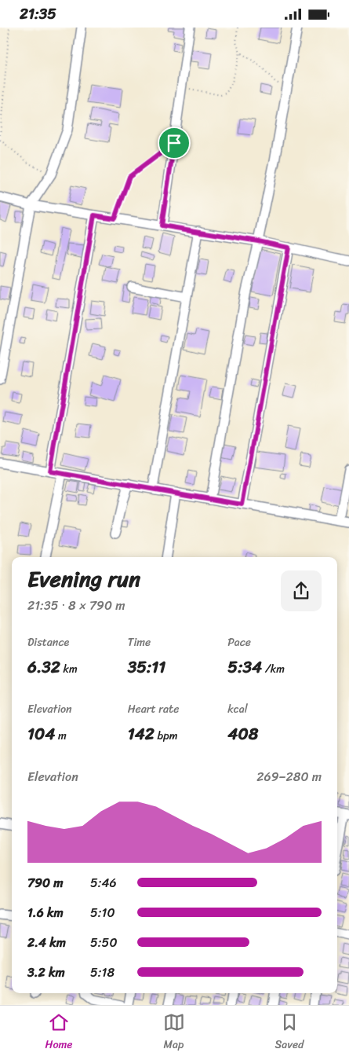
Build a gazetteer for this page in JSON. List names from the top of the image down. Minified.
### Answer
{"page":{"status":"21:35","heading":["Evening run","21:35 · 8 × 790 m"],"stats":[["Distance","6.32 km"],["Time","35:11"],["Pace","5:34 /km"],["Elevation","104 m"],["Heart rate","142 bpm"],["kcal","408"]],"chart":["Elevation","269–280 m"],"list":[{"name":"790 m","note":"5:46"},{"name":"1.6 km","note":"5:10"},{"name":"2.4 km","note":"5:50"},{"name":"3.2 km","note":"5:18"}],"tabs":["Home","Map","Saved"]}}
